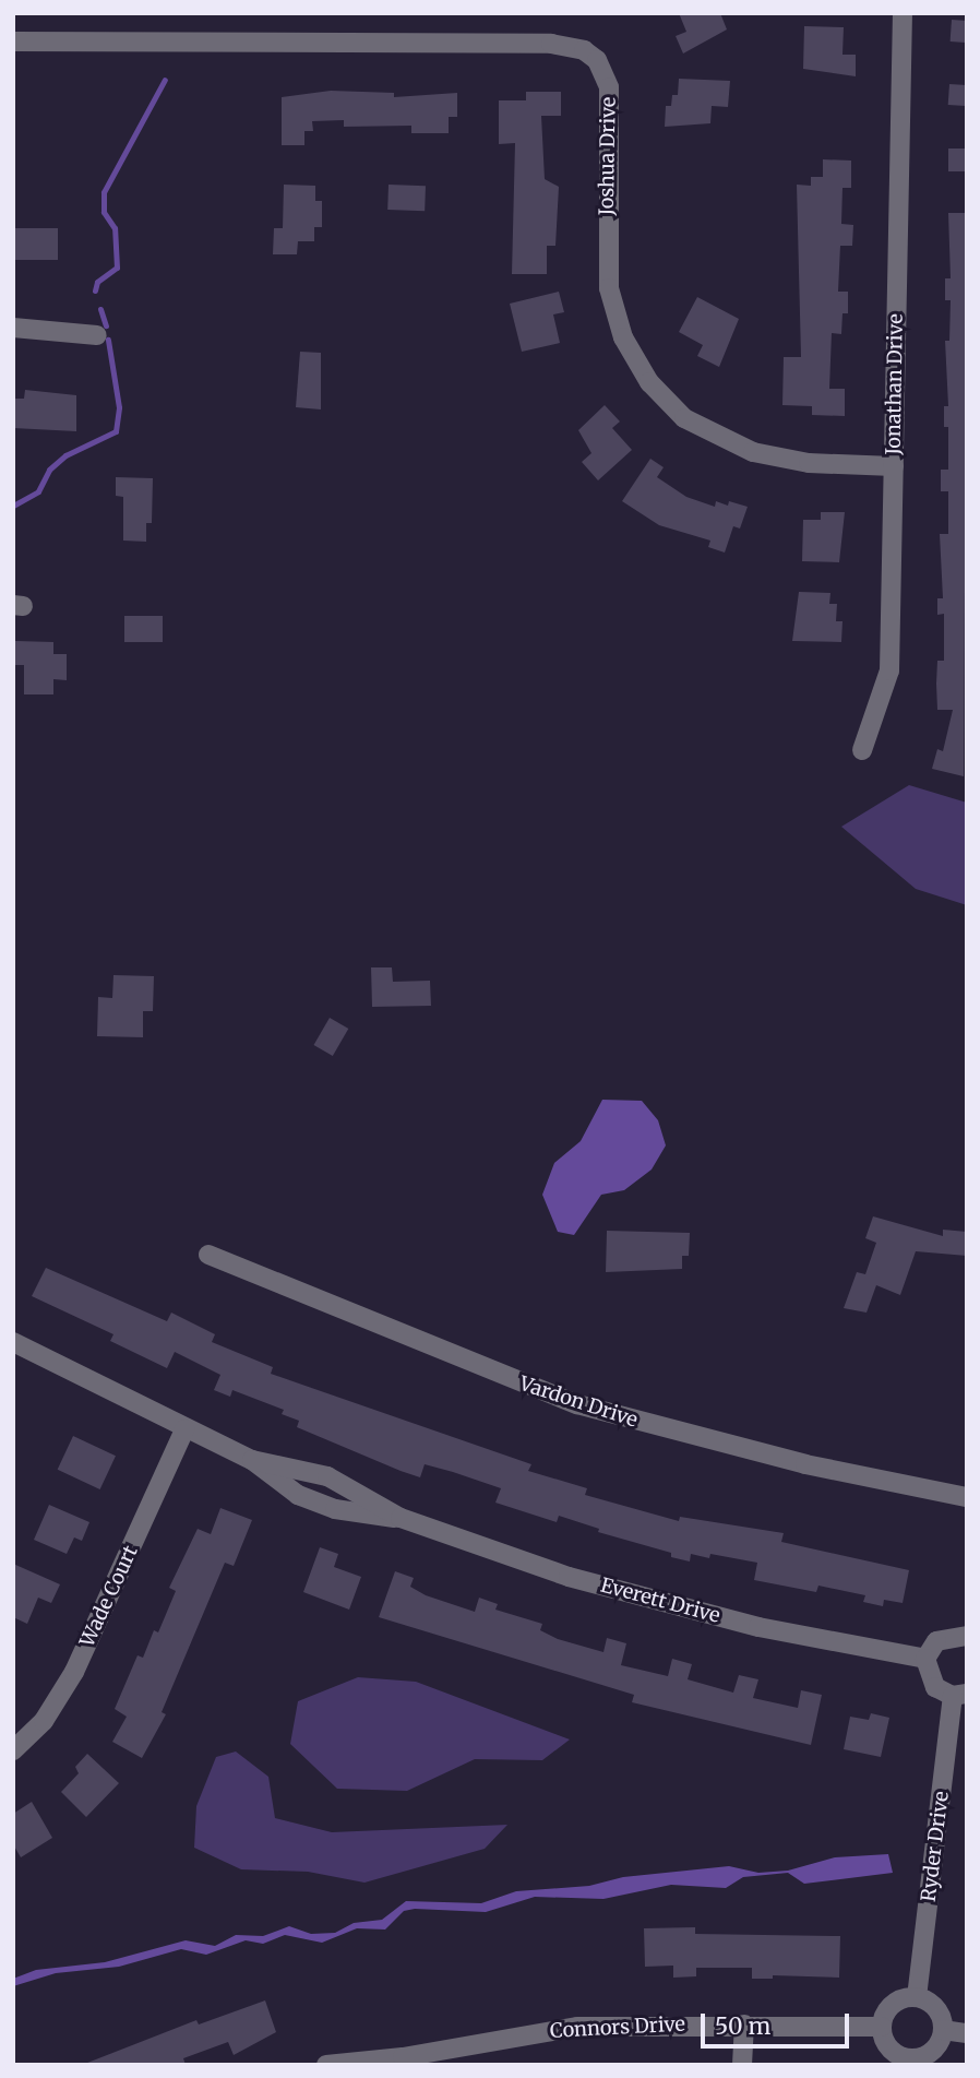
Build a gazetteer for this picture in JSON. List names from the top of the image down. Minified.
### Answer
{"streets":{"street":["Joshua Drive","Jonathan Drive","Vardon Drive","Wade Court","Everett Drive","Ryder Drive","Connors Drive"]},"crossings":[["Joshua Drive","Jonathan Drive"],["Wade Court","Everett Drive"],["Ryder Drive","Connors Drive"]],"scale_bar":"50 m"}
